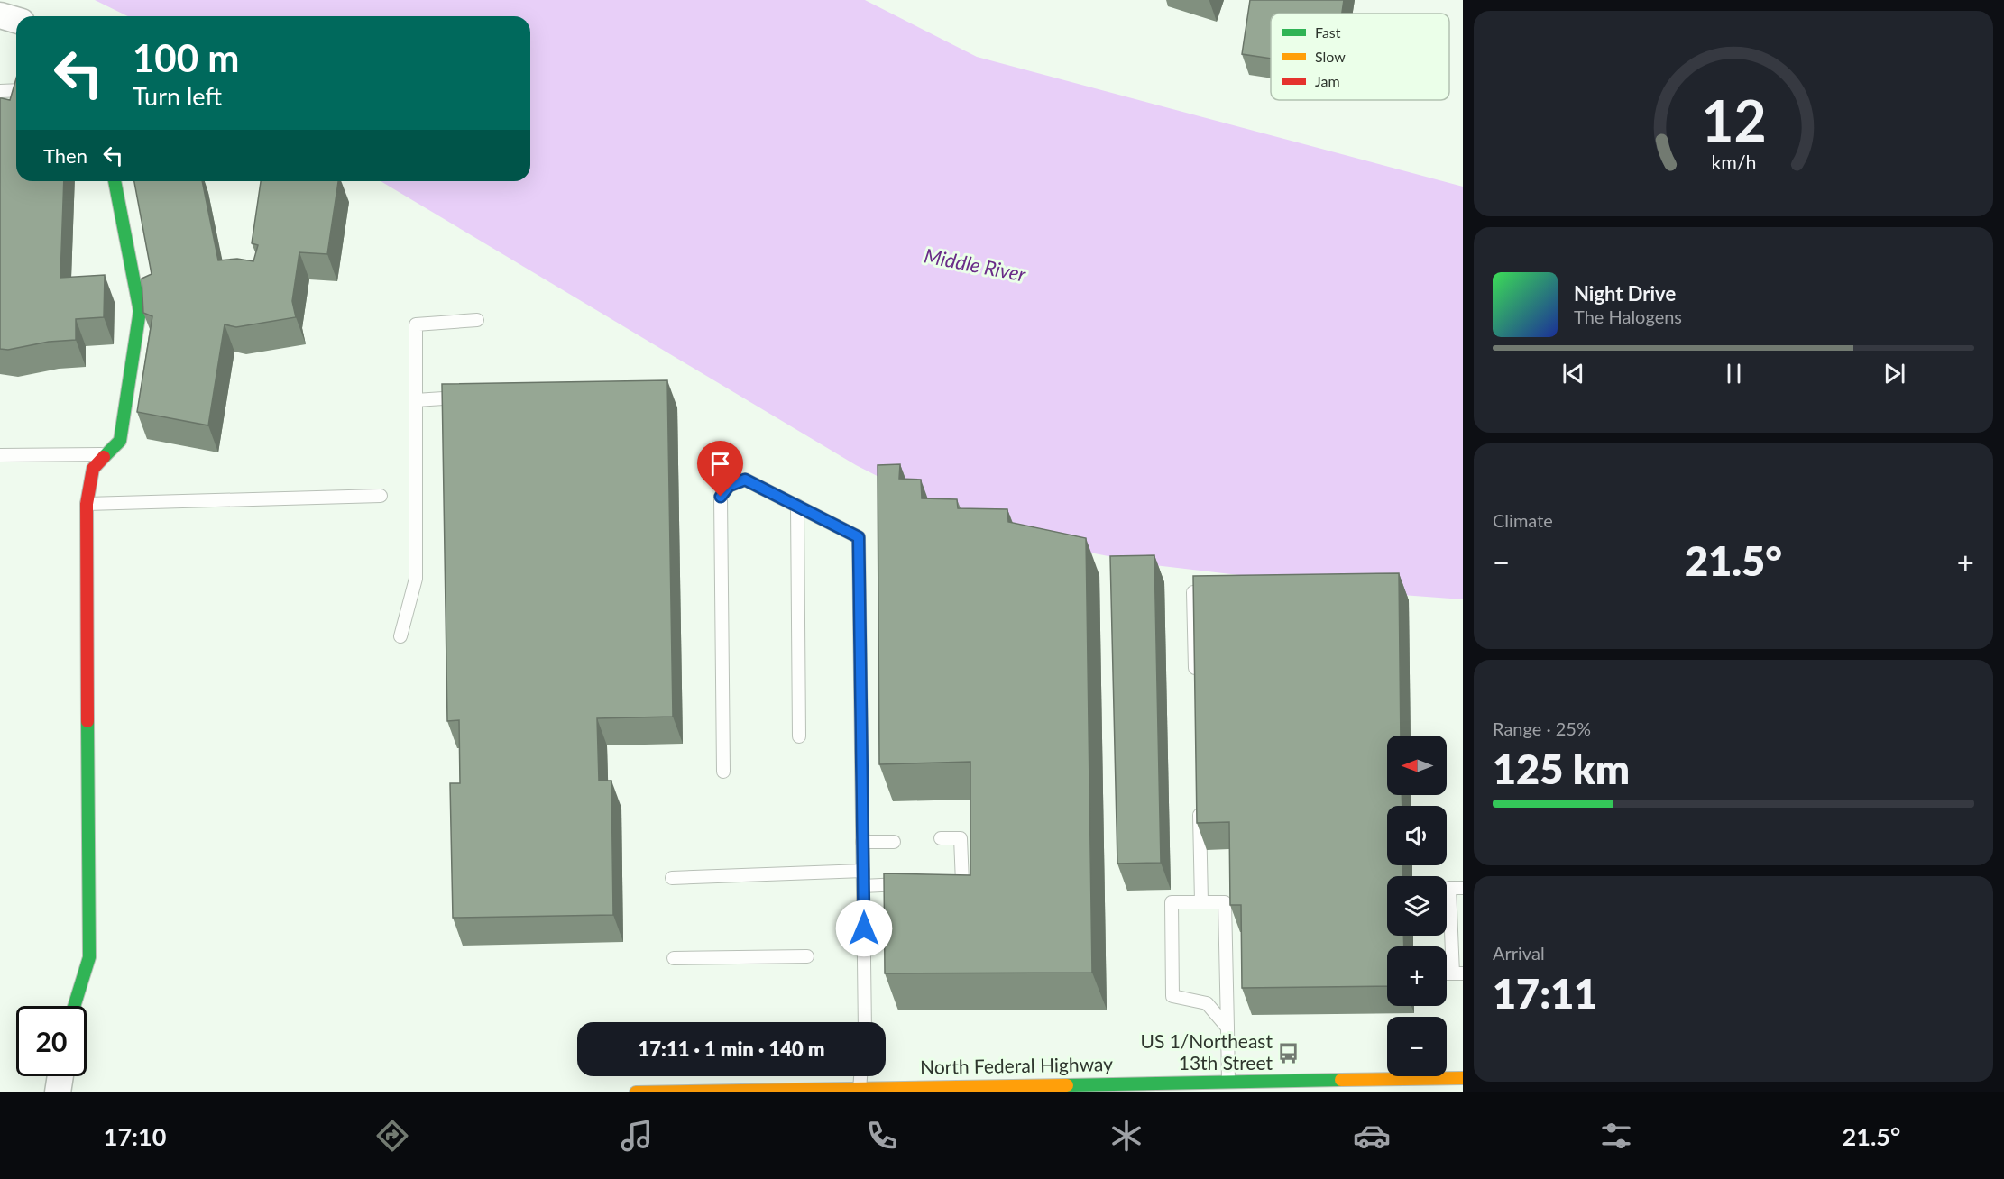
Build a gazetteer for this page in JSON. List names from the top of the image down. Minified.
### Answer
{"streets":{"street":["North Federal Highway"]},"water":["Middle River"],"places":{"bus stop":["US 1/Northeast 13th Street"]},"legend":["Fast","Slow","Jam"],"north":"left","page":{"turn":["100 m","Turn left"],"then":"Then","song":["Night Drive","The Halogens"],"tile":["Climate",["Range · 25%","125 km"],["Arrival","17:11"]],"heat":["−","21.5°","+"],"map_buttons":["+","−"],"limit":"20","trip":"17:11 · 1 min · 140 m","tabs":["17:10","21.5°"],"gauge":["12","km/h"]}}
